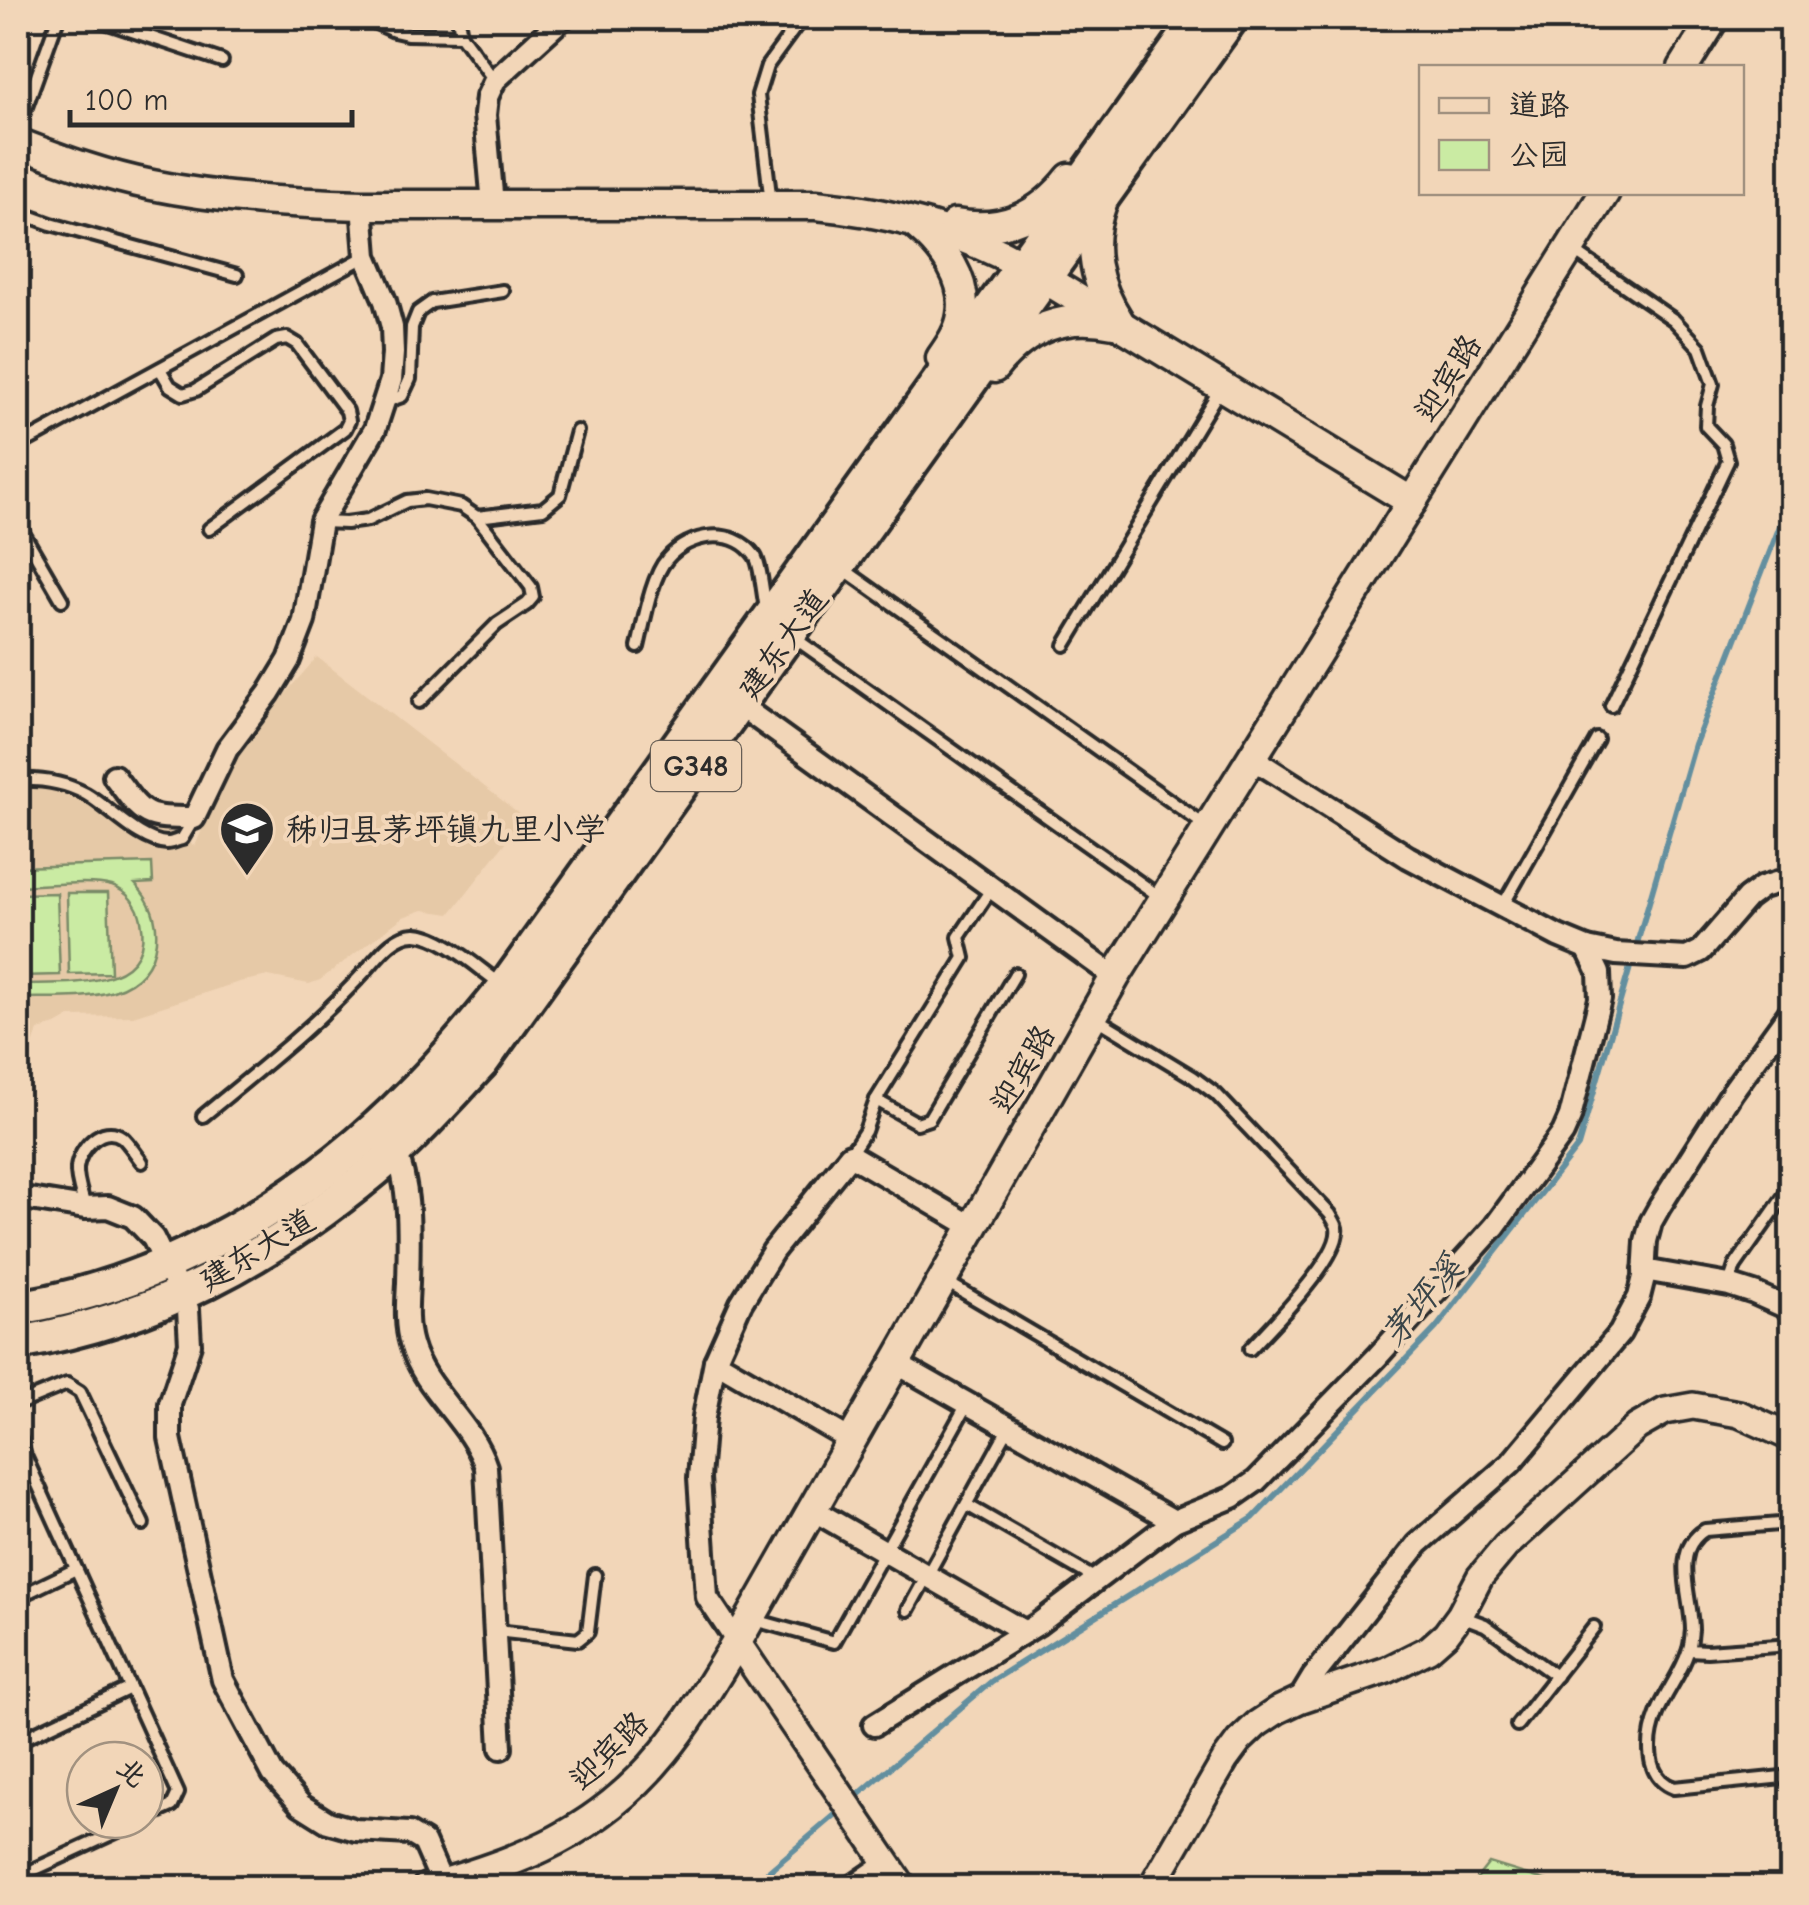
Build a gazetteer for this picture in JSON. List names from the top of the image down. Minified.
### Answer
{"streets":{"highway":["建东大道","G348"],"main road":["迎宾路"]},"water":["茅坪溪"],"places":{"school or university":["秭归县茅坪镇九里小学"]},"legend":["道路","公园"],"scale_bar":"100 m","north":"top right"}
